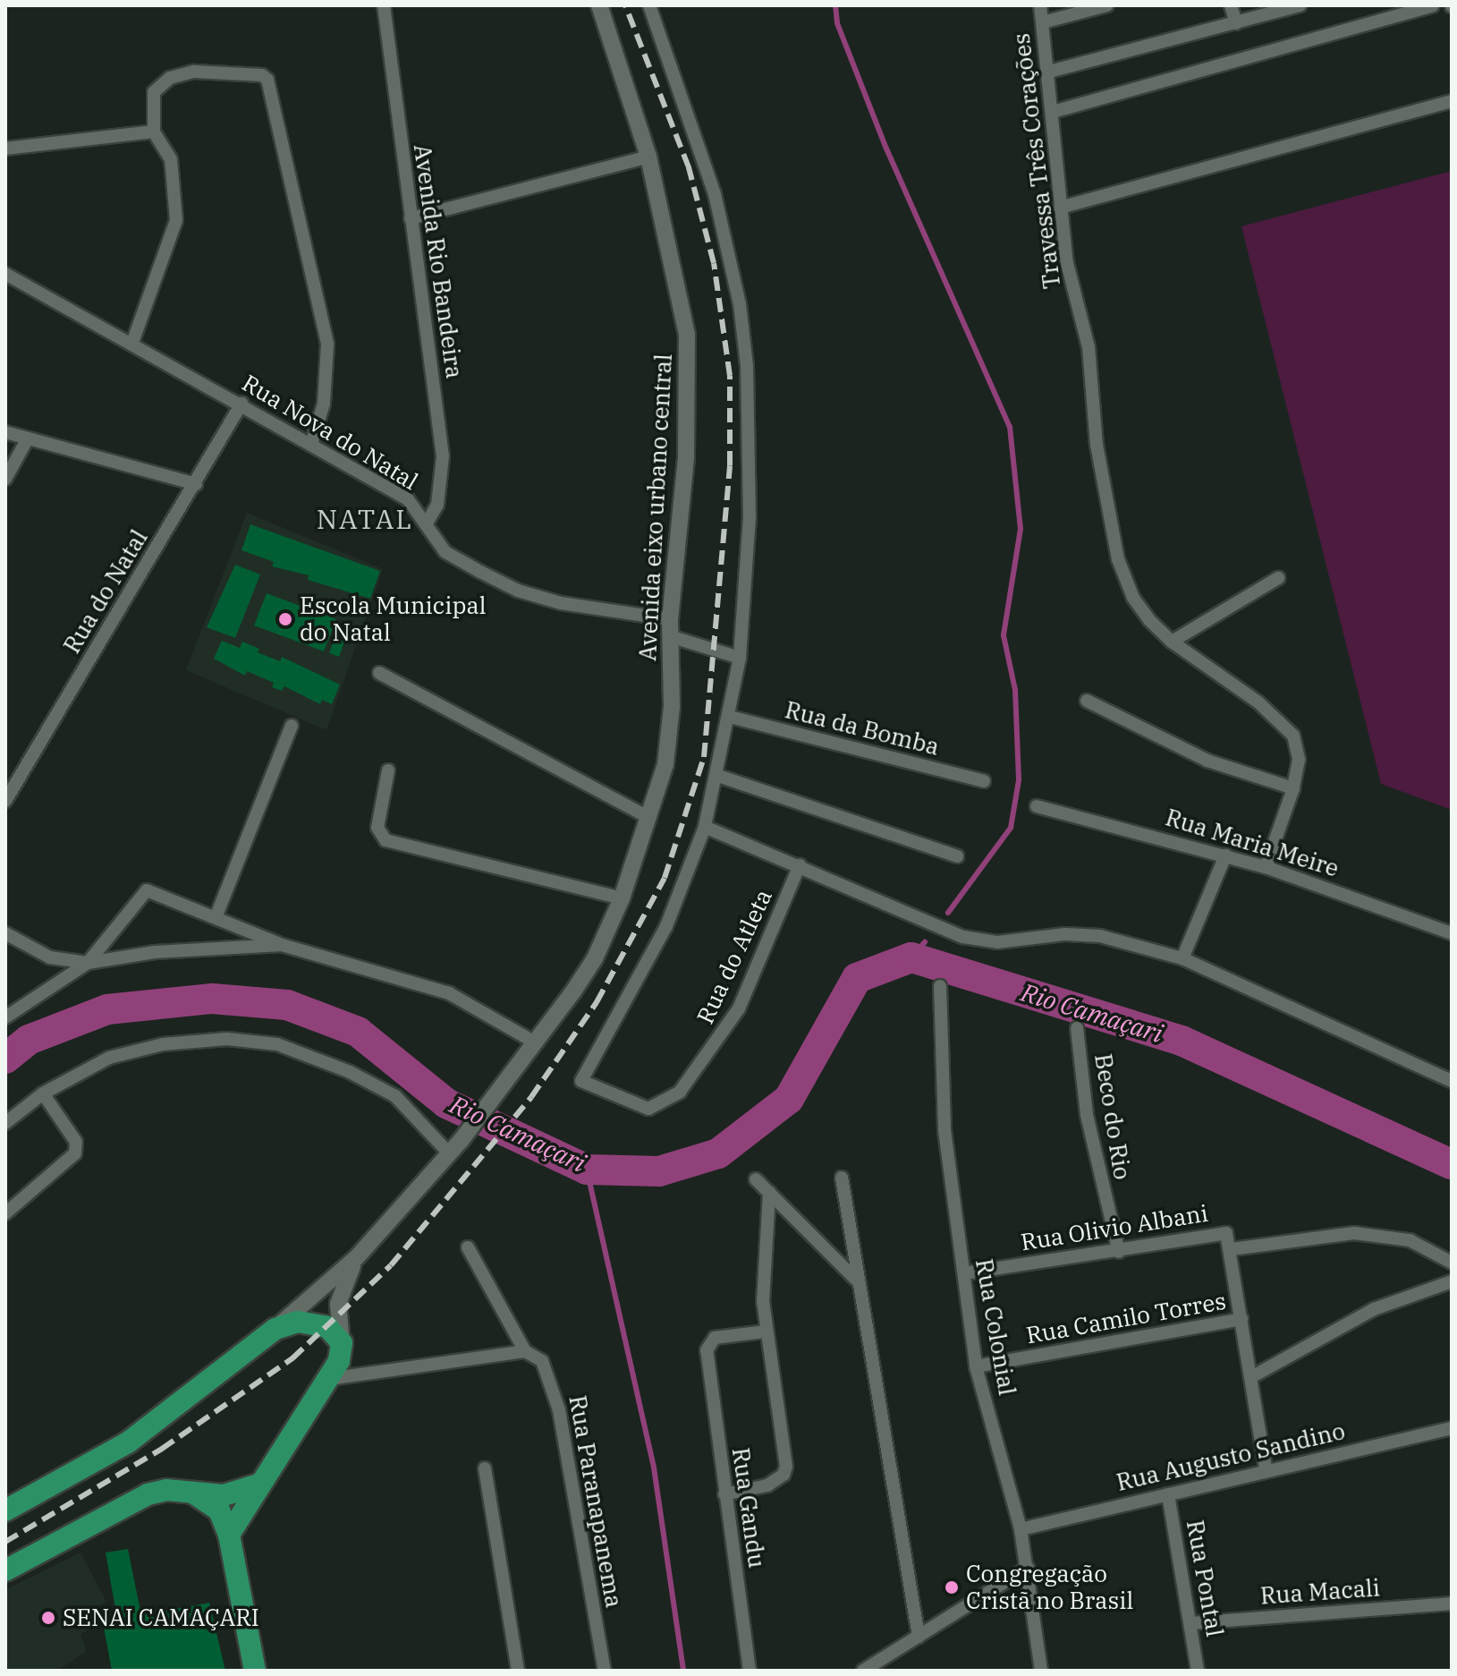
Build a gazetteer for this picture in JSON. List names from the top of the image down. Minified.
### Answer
{"streets":{"street":["Travessa Três Corações","Avenida Rio Bandeira","Rua Nova do Natal","Avenida eixo urbano central","Rua do Natal","Rua da Bomba","Rua Maria Meire","Rua do Atleta","Beco do Rio","Rua Olivio Albani","Rua Camilo Torres","Rua Colonial","Rua Augusto Sandino","Rua Paranapanema","Rua Gandu","Rua Pontal","Rua Macali"]},"crossings":[["Travessa Três Corações","Rua Maria Meire"],["Avenida Rio Bandeira","Rua Nova do Natal"],["Rua Nova do Natal","Avenida eixo urbano central"],["Rua Nova do Natal","Rua do Natal"],["Beco do Rio","Rua Olivio Albani"],["Rua Olivio Albani","Rua Colonial"],["Rua Camilo Torres","Rua Colonial"],["Rua Colonial","Rua Augusto Sandino"],["Rua Augusto Sandino","Rua Pontal"],["Rua Pontal","Rua Macali"]],"districts":["NATAL"],"water":["Rio Camaçari"],"places":["Escola Municipal do Natal","Congregação Cristã no Brasil","SENAI CAMAÇARI"]}
